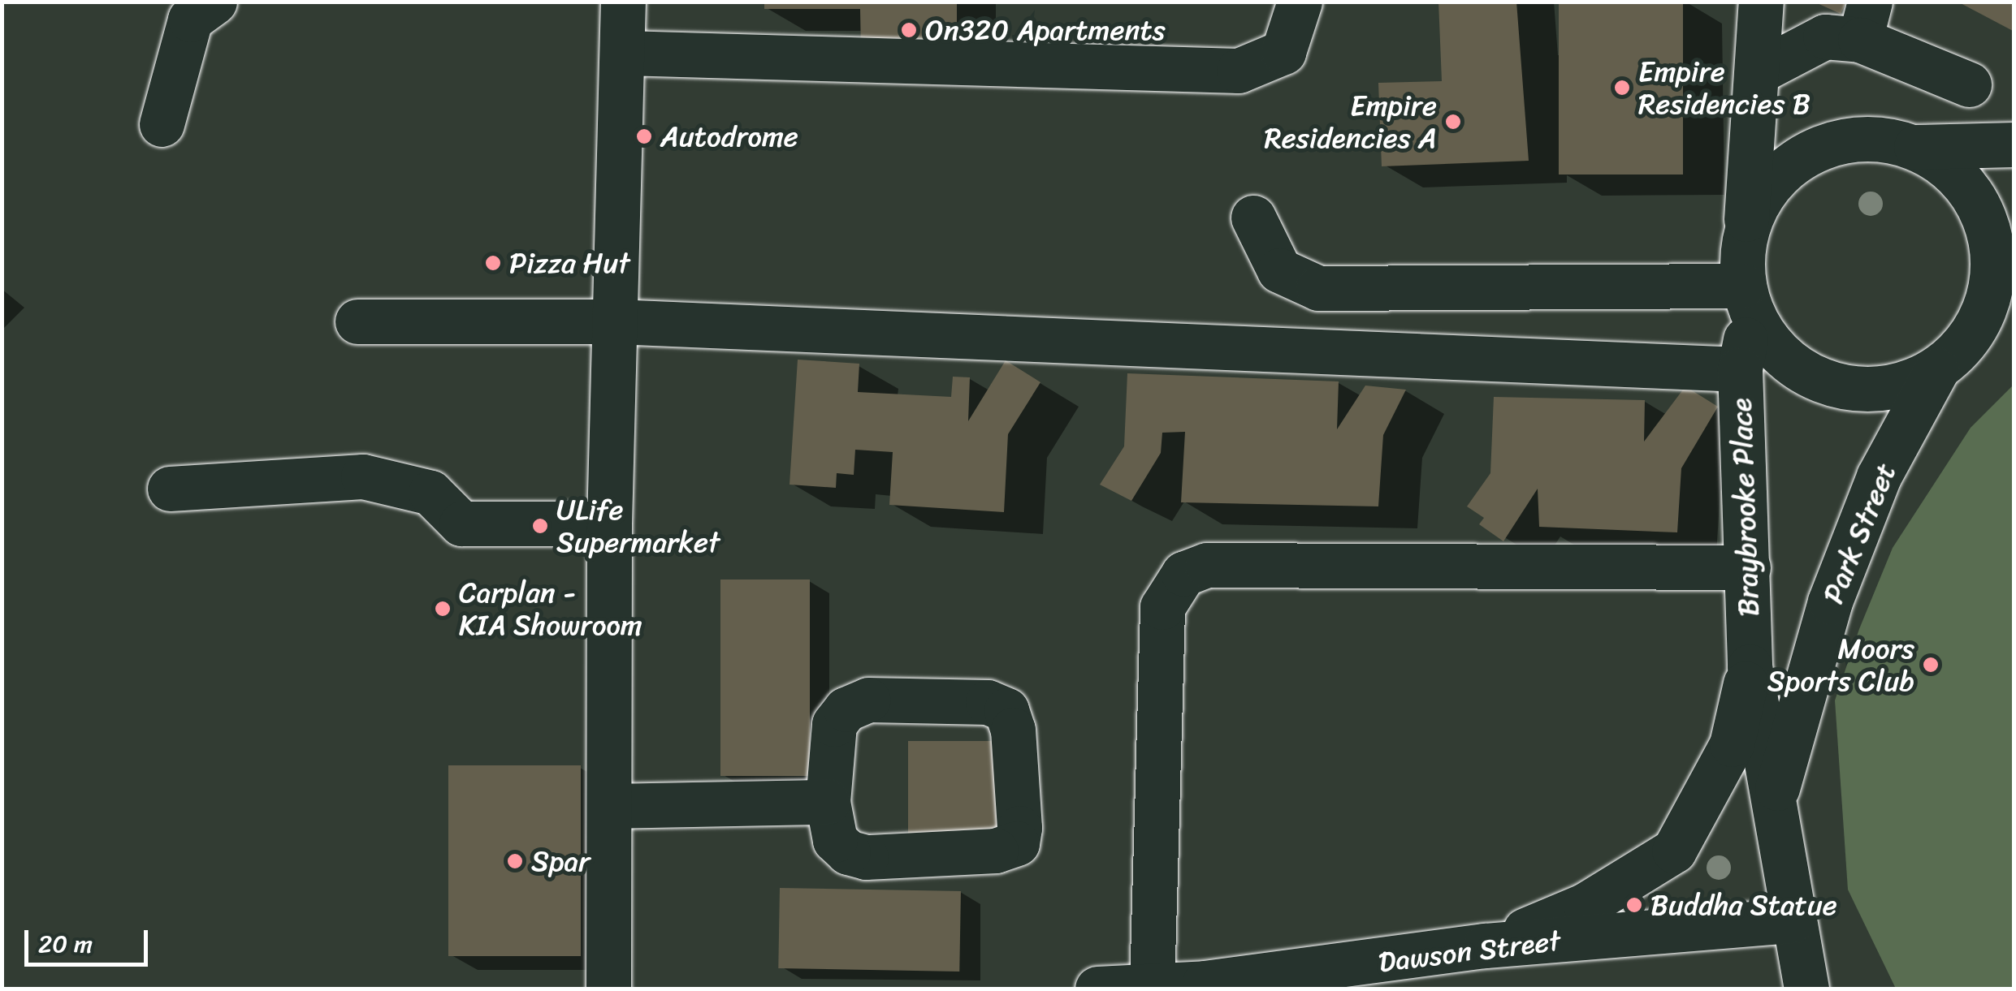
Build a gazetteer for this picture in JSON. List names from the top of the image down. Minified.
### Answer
{"streets":{"street":["Braybrooke Place","Park Street","Dawson Street"]},"crossings":[["Braybrooke Place","Park Street"],["Braybrooke Place","Dawson Street"]],"places":["On320 Apartments","Empire Residencies B","Empire Residencies A","Autodrome","Pizza Hut","ULife Supermarket","Carplan - KIA Showroom","Moors Sports Club","Spar","Buddha Statue"],"scale_bar":"20 m"}
